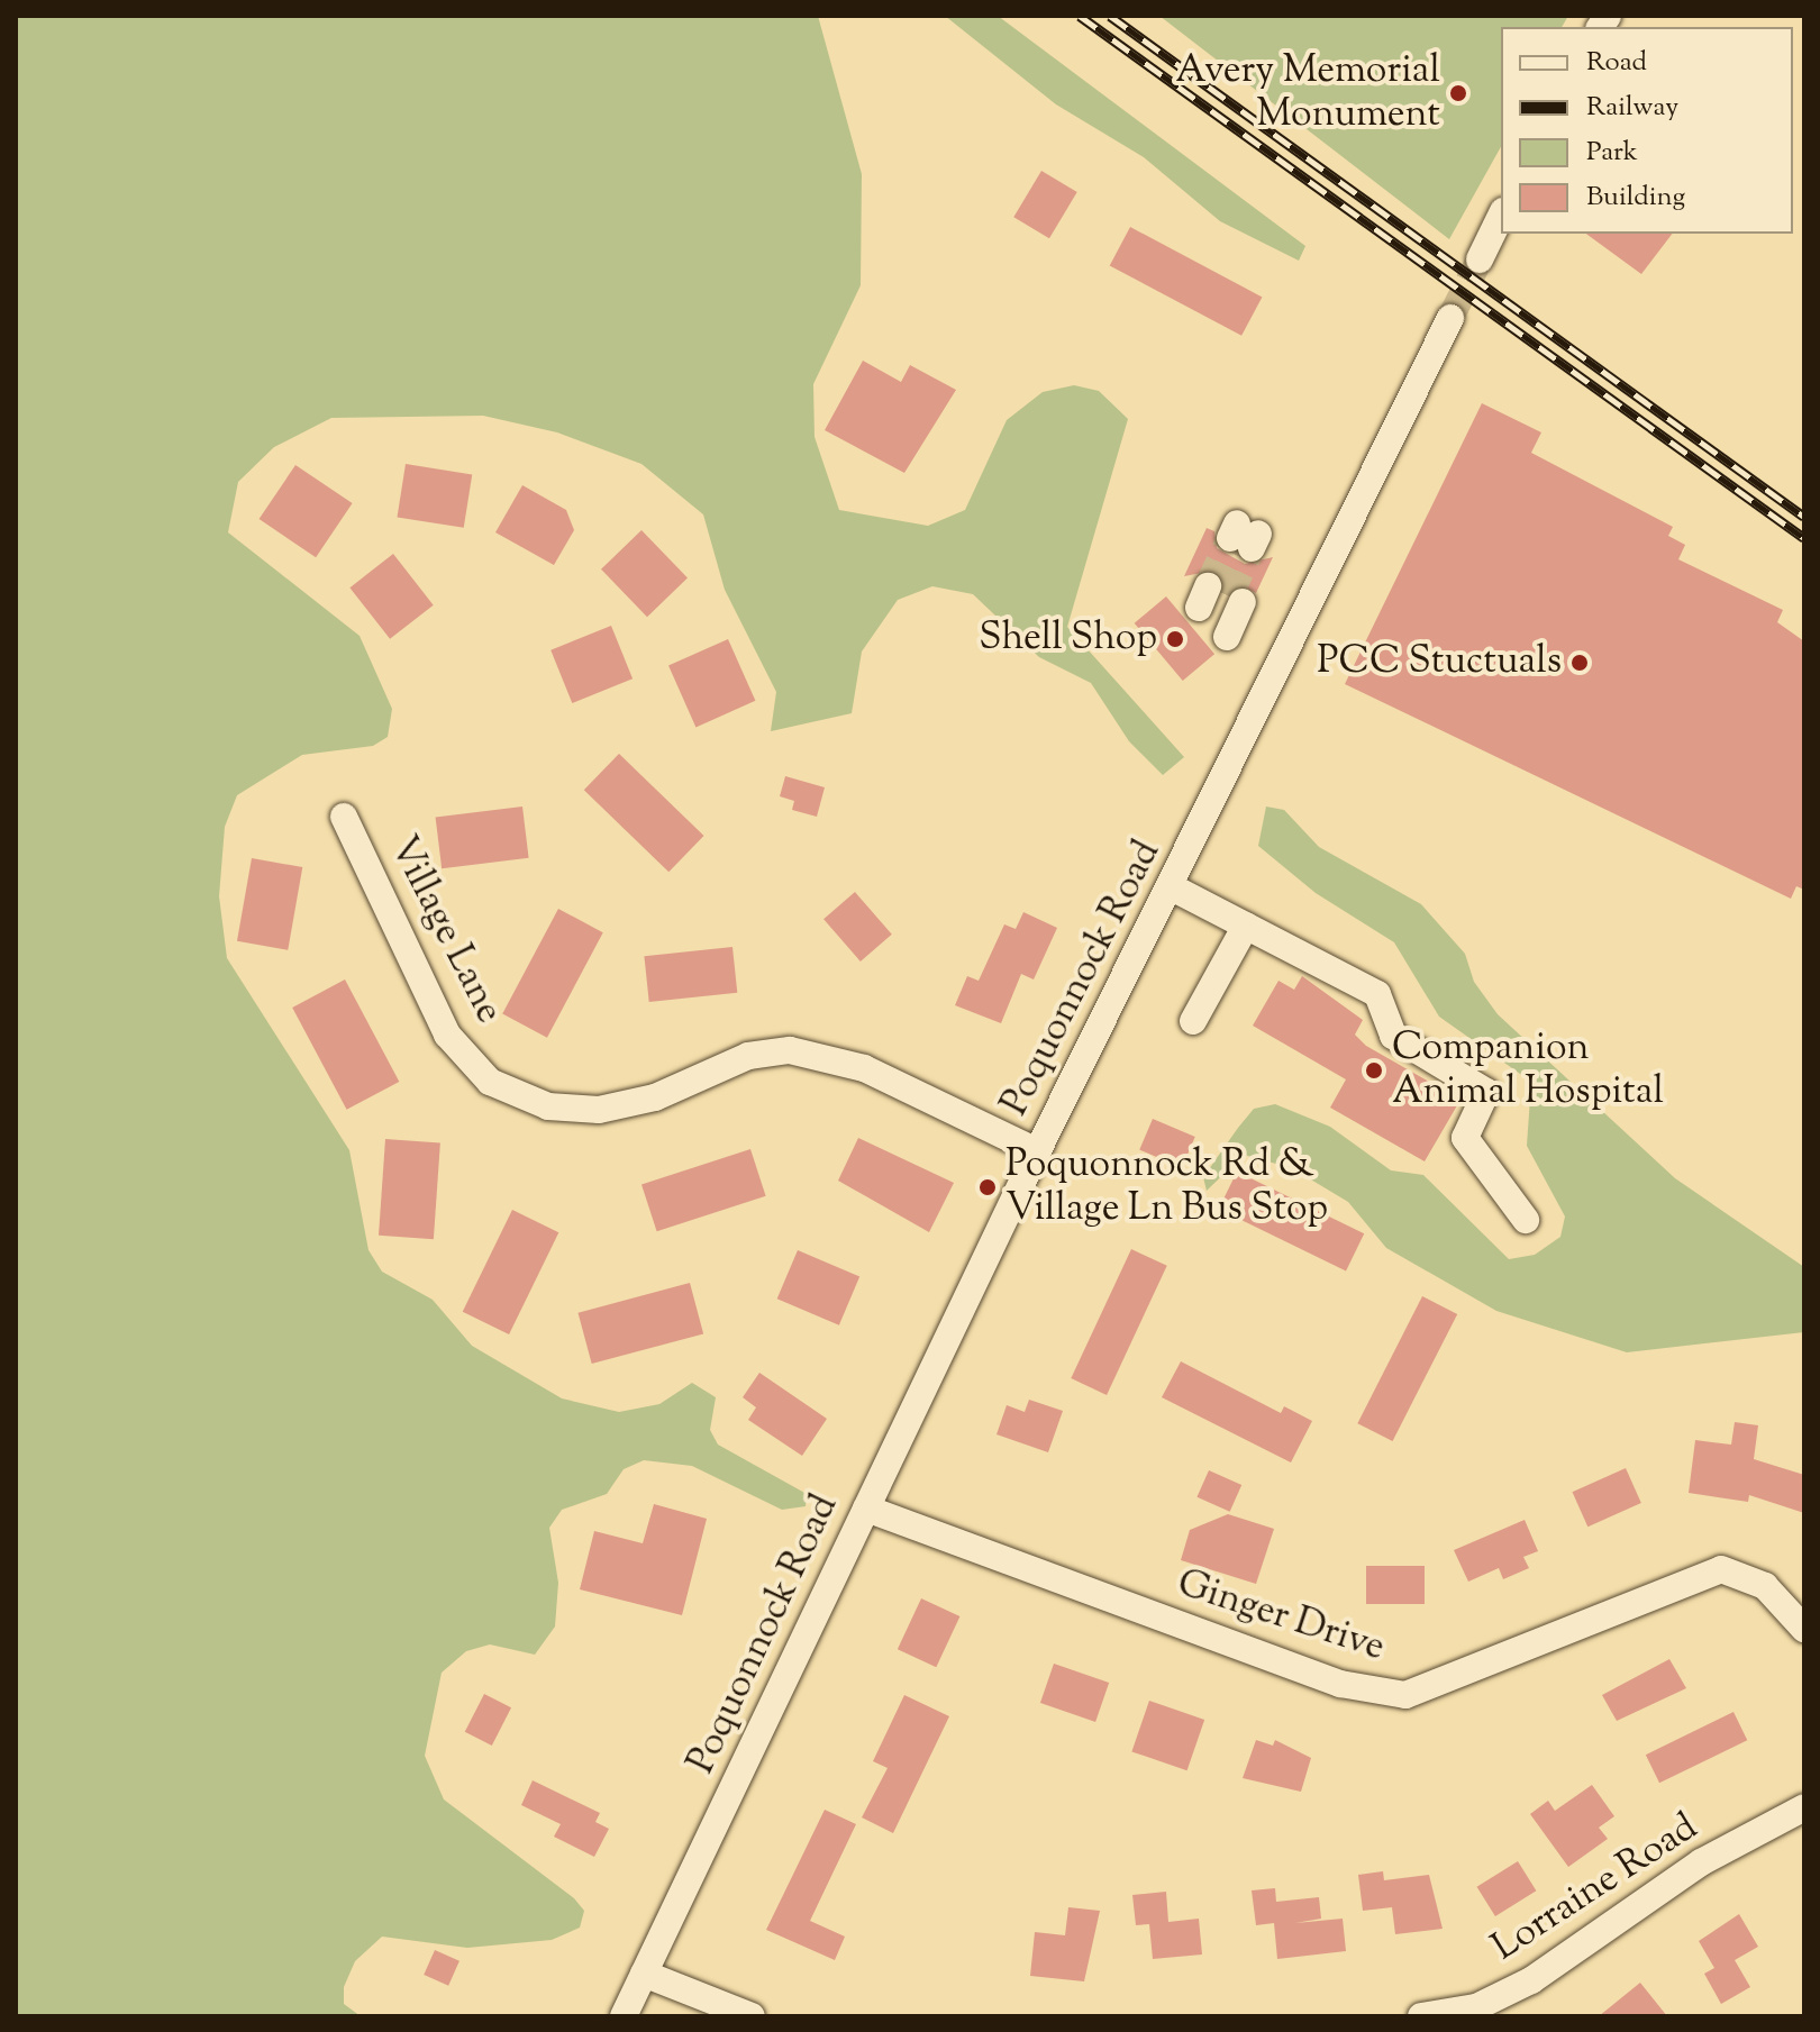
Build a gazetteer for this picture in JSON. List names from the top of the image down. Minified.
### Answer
{"streets":{"street":["Village Lane","Poquonnock Road","Ginger Drive","Lorraine Road"]},"crossings":[["Village Lane","Poquonnock Road"],["Poquonnock Road","Ginger Drive"]],"places":["Avery Memorial Monument","Shell Shop","PCC Stuctuals","Companion Animal Hospital","Poquonnock Rd & Village Ln Bus Stop"],"legend":["Road","Railway","Park","Building"]}
